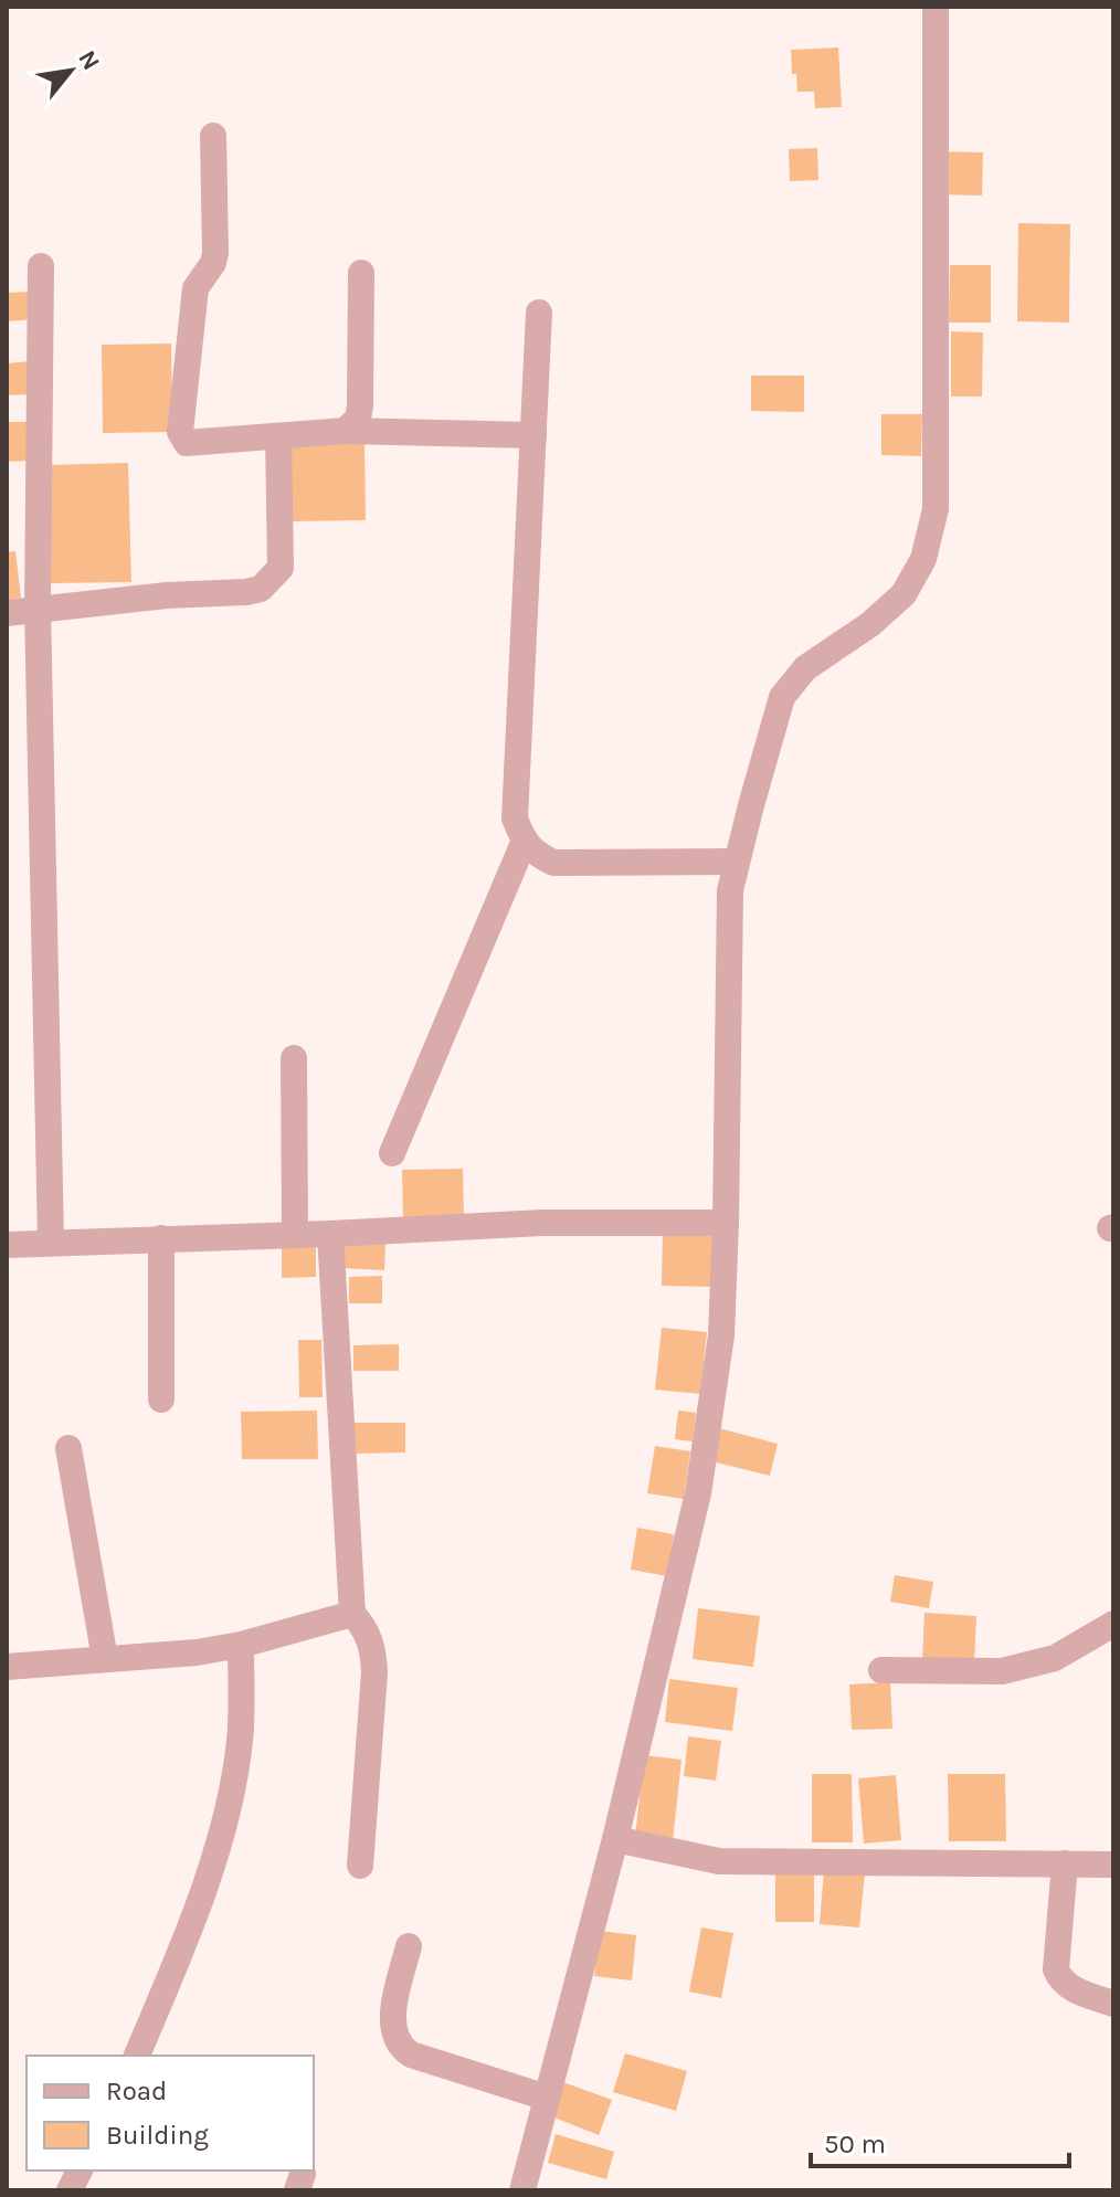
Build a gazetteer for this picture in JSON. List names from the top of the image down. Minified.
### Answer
{"legend":["Road","Building"],"scale_bar":"50 m","north":"top right"}
